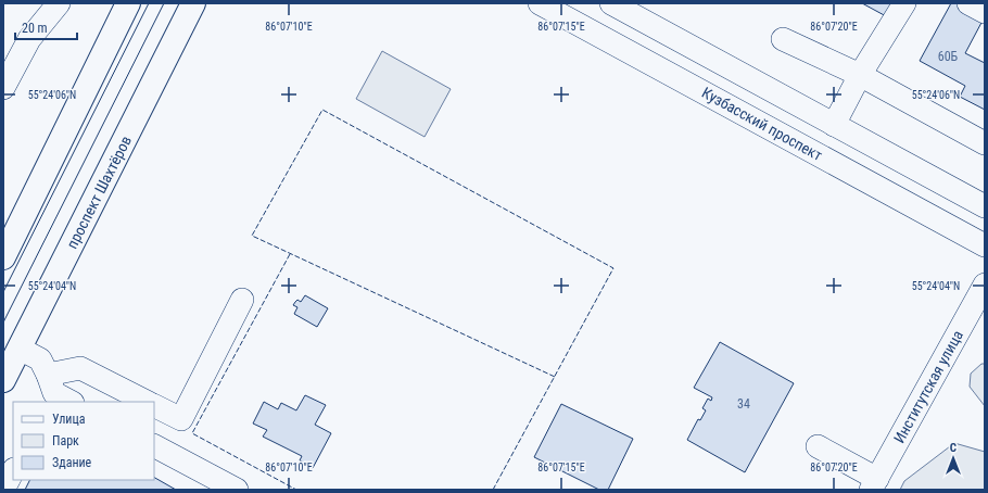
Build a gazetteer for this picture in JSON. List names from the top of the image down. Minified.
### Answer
{"streets":{"main road":["проспект Шахтёров"],"street":["Кузбасский проспект","Институтская улица"]},"house_numbers":["60Б","34"],"legend":["Улица","Парк","Здание"],"scale_bar":"20 m","north":"top","coordinates":["86°07'10\"E","86°07'15\"E","86°07'20\"E","55°24'06\"N","55°24'04\"N"]}
